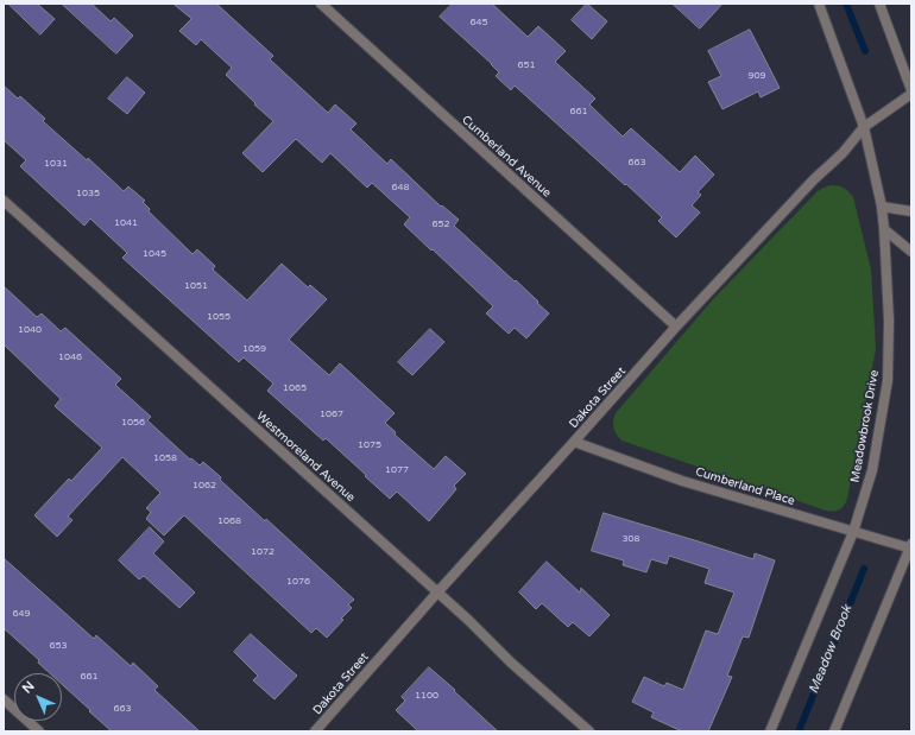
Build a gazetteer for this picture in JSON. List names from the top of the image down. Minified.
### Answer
{"streets":{"street":["Cumberland Avenue","Dakota Street","Meadowbrook Drive","Westmoreland Avenue","Cumberland Place"]},"crossings":[["Cumberland Avenue","Dakota Street"],["Dakota Street","Meadowbrook Drive"],["Dakota Street","Westmoreland Avenue"],["Dakota Street","Cumberland Place"],["Meadowbrook Drive","Cumberland Place"]],"water":["Meadow Brook"],"house_numbers":["645","651","909","661","663","1031","648","1035","1041","652","1045","1051","1055","1040","1059","1046","1065","1067","1056","1075","1058","1077","1062","1068","308","1072","1076","649","653","661","1100","663"],"north":"top left"}
